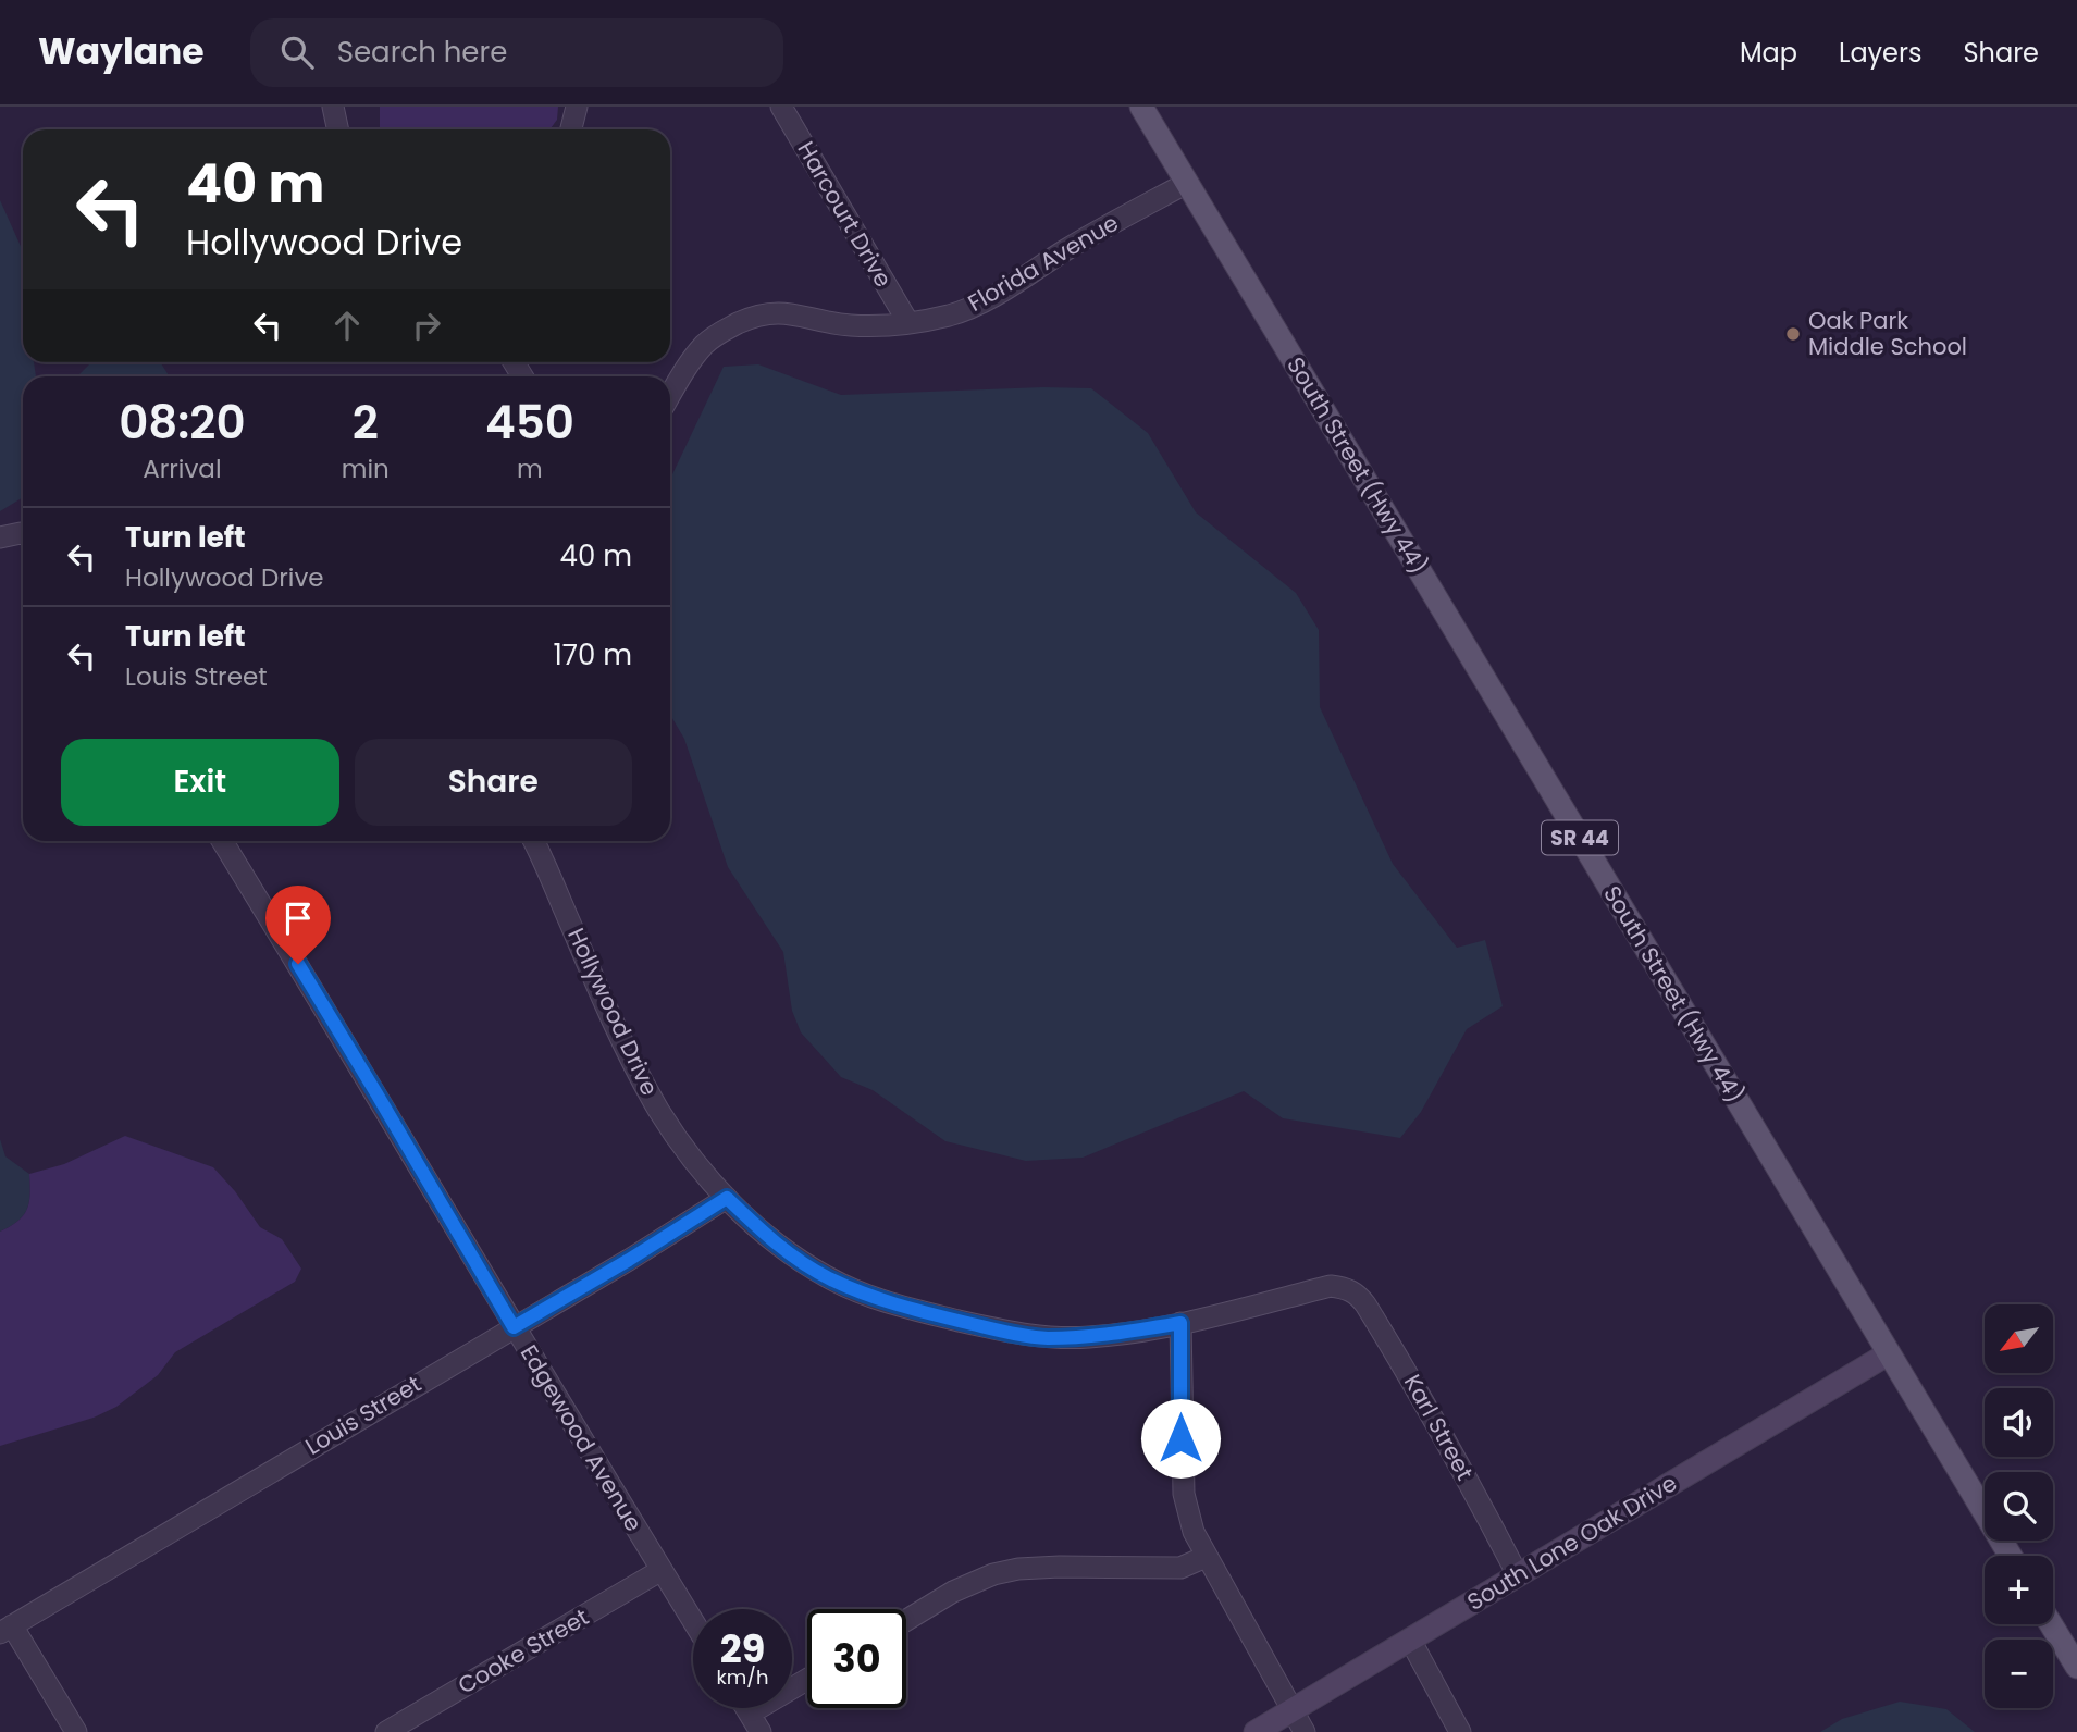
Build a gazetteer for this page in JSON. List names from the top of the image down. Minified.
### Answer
{"streets":{"main road":["South Street (Hwy 44)","SR 44"],"street":["Harcourt Drive","Florida Avenue","Hollywood Drive","Louis Street","Karl Street","Edgewood Avenue","South Lone Oak Drive","Cooke Street"]},"crossings":[["Harcourt Drive","Florida Avenue"],["Florida Avenue","South Street (Hwy 44)"],["South Street (Hwy 44)","South Lone Oak Drive"],["Hollywood Drive","Louis Street"],["Hollywood Drive","Karl Street"],["Louis Street","Edgewood Avenue"],["Karl Street","South Lone Oak Drive"],["Edgewood Avenue","Cooke Street"]],"places":["Oak Park Middle School"],"north":"bottom left","page":{"header":"Waylane","search":"Search here","nav":["Map","Layers","Share"],"turn":["40 m","Hollywood Drive"],"eta":["08:20","Arrival","2","min","450","m"],"list":[{"name":"Turn left","note":"Hollywood Drive","value":"40 m"},{"name":"Turn left","note":"Louis Street","value":"170 m"}],"buttons":["Exit","Share"],"map_buttons":["+","−"],"speed":"29 km/h","limit":"30"}}
